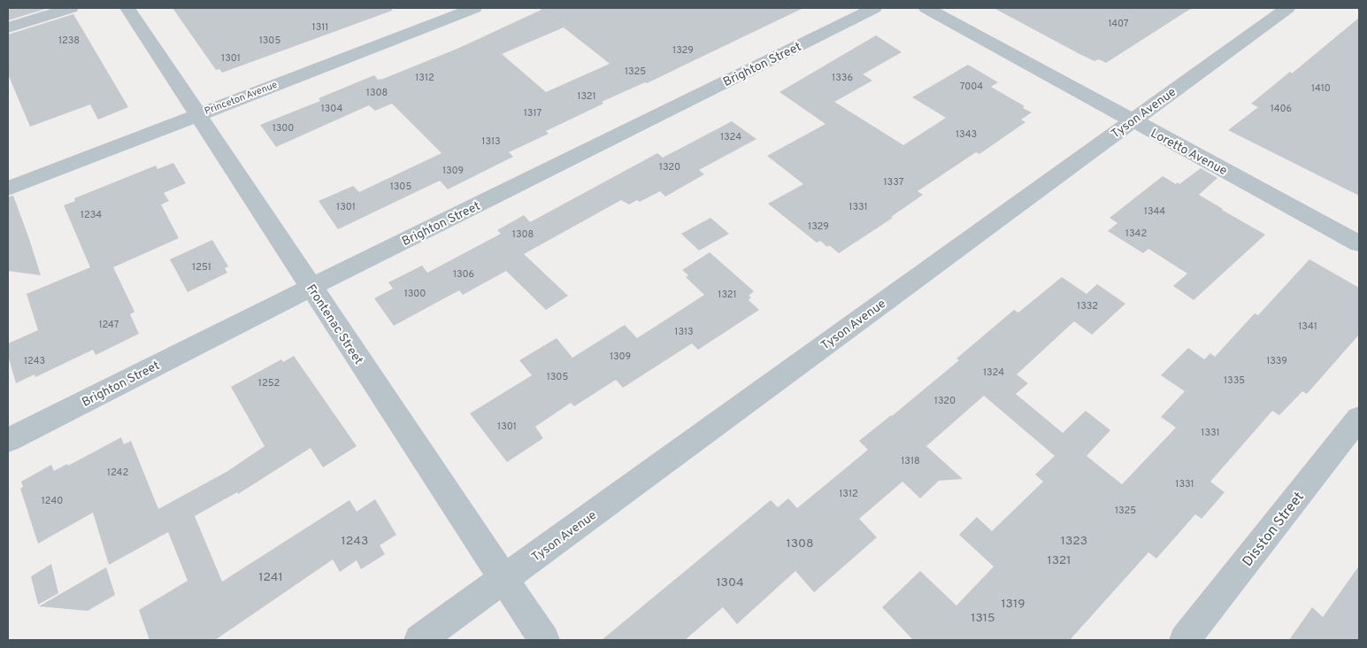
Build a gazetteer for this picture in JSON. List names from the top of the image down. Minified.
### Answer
{"streets":{"street":["Brighton Street","Princeton Avenue","Tyson Avenue","Loretto Avenue","Frontenac Street","Disston Street"]},"crossings":[["Brighton Street","Frontenac Street"],["Princeton Avenue","Frontenac Street"],["Tyson Avenue","Loretto Avenue"],["Tyson Avenue","Frontenac Street"]],"house_numbers":["1407","1311","1238","1305","1329","1301","1325","1312","1336","7004","1410","1308","1321","1304","1406","1317","1300","1343","1324","1313","1320","1309","1337","1305","1301","1331","1344","1234","1329","1342","1308","1251","1306","1300","1321","1332","1247","1341","1313","1309","1243","1339","1324","1305","1335","1252","1320","1301","1331","1318","1242","1331","1312","1240","1325","1243","1323","1308","1321","1241","1304","1319","1315"]}
